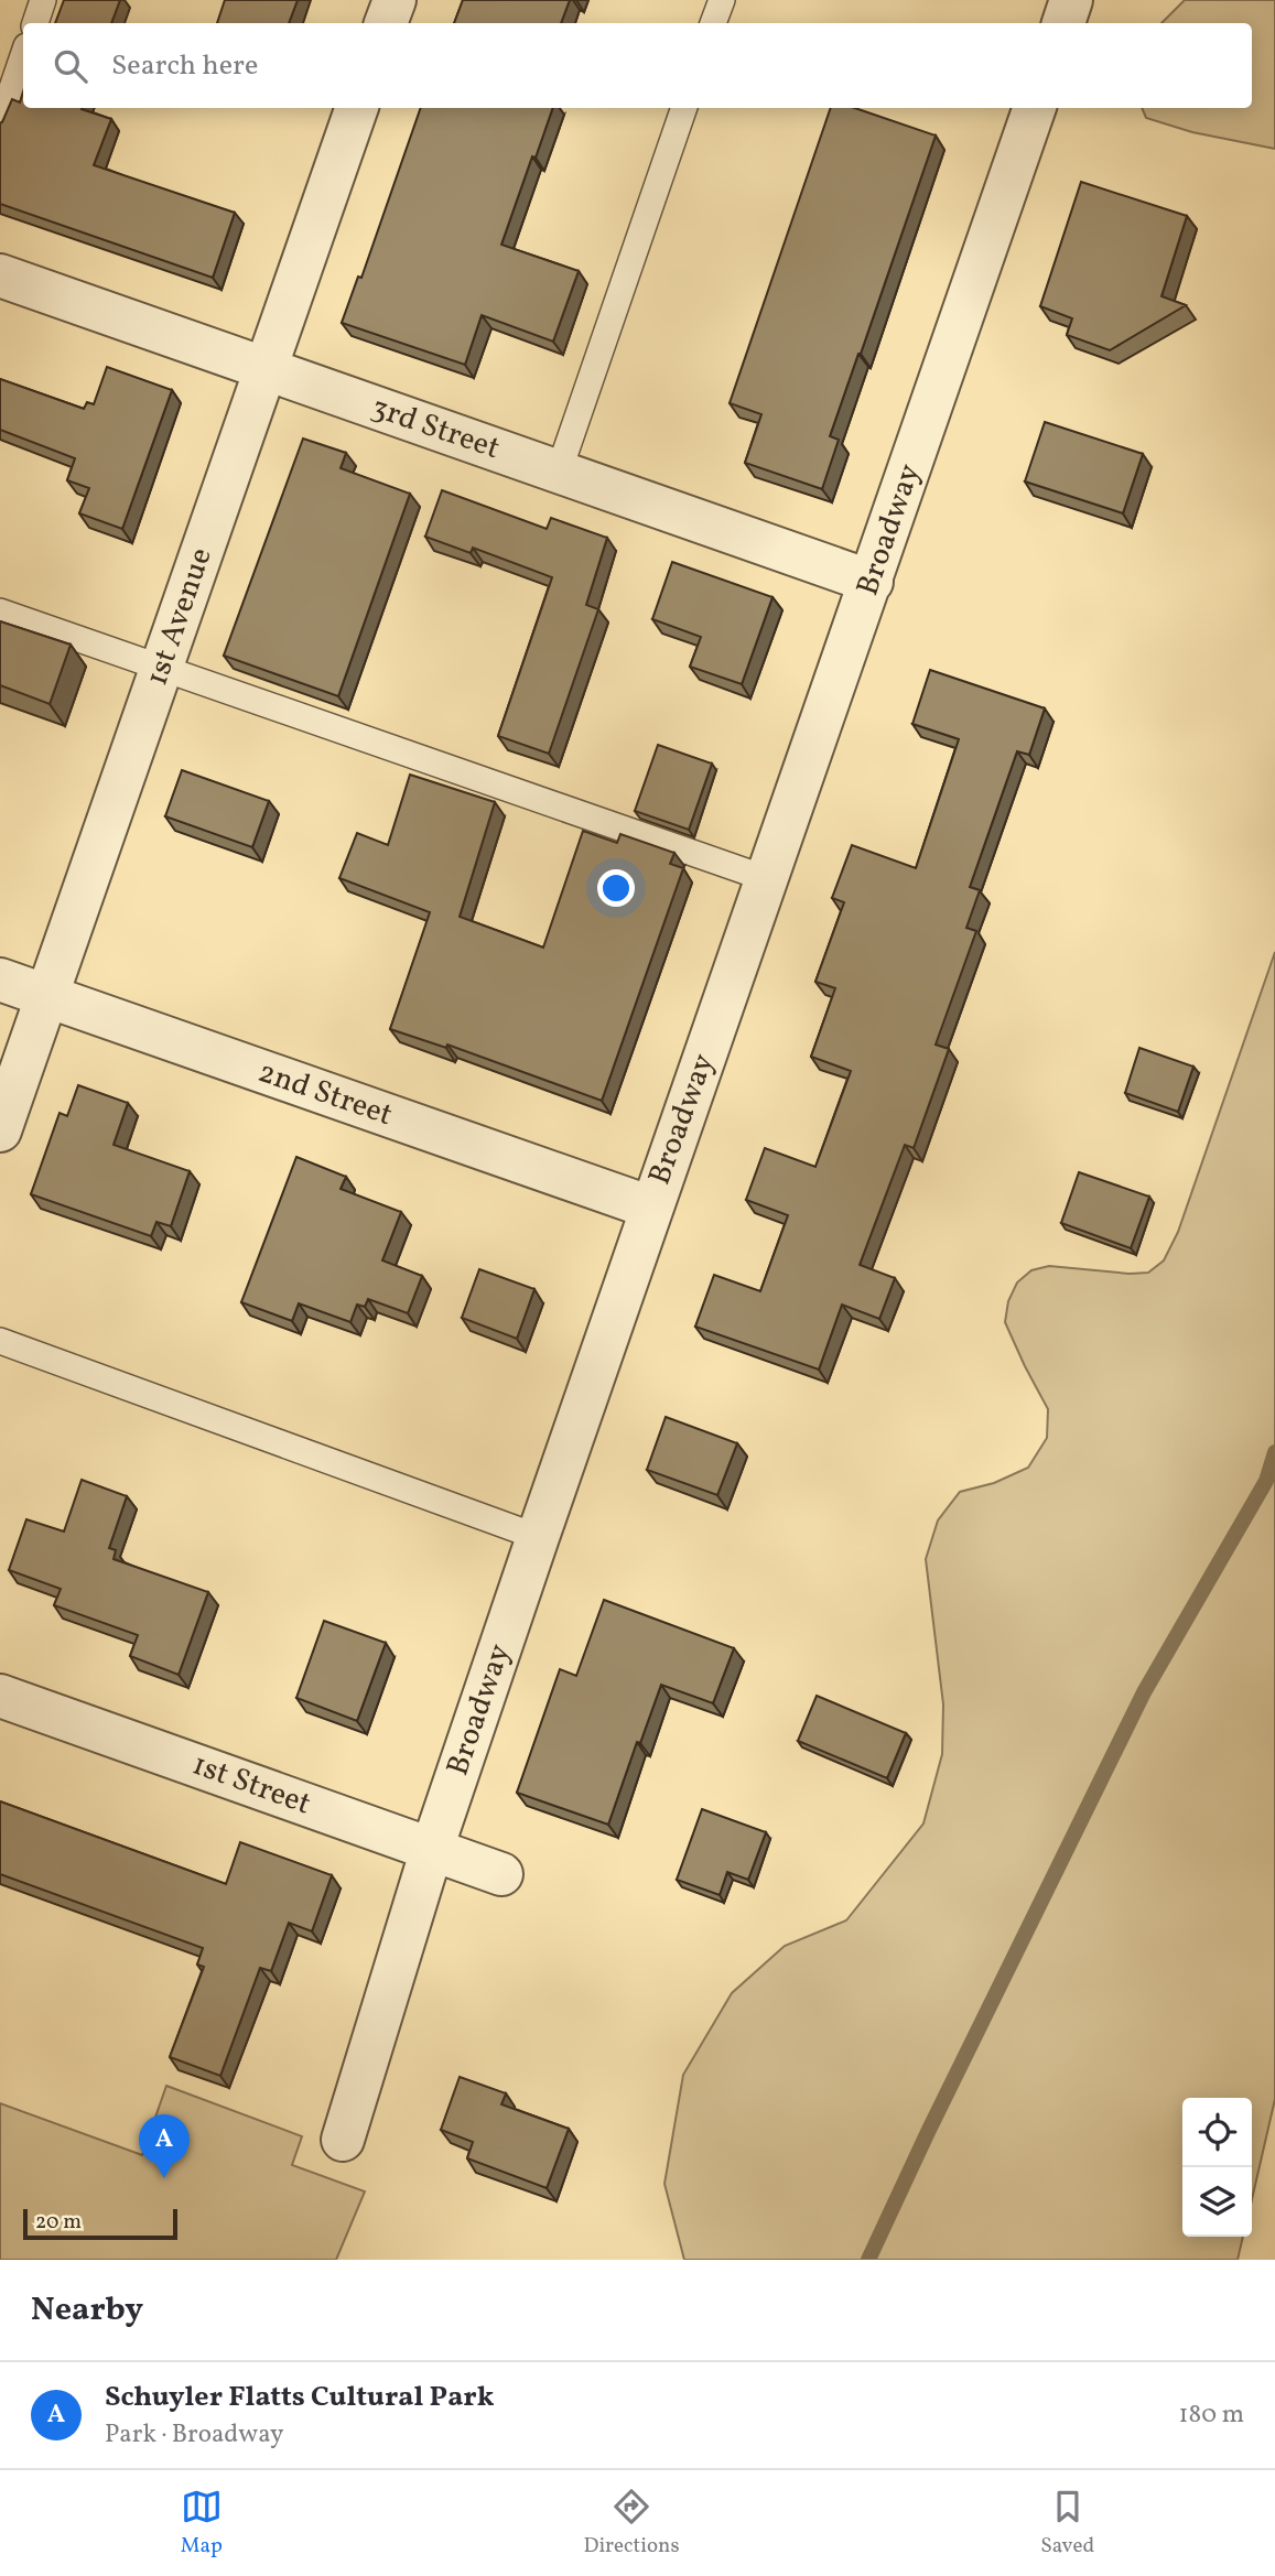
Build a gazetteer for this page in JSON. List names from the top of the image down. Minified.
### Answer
{"streets":{"street":["3rd Street","Broadway","1st Avenue","2nd Street","1st Street"]},"crossings":[["3rd Street","Broadway"],["3rd Street","1st Avenue"],["Broadway","2nd Street"],["Broadway","1st Street"],["1st Avenue","2nd Street"]],"scale_bar":"20 m","page":{"search":"Search here","pins":"A","scale":"20 m","heading":"Nearby","list":[{"mark":"A","name":"Schuyler Flatts Cultural Park","note":"Park · Broadway","value":"180 m"}],"nav":["Map","Directions","Saved"]}}
